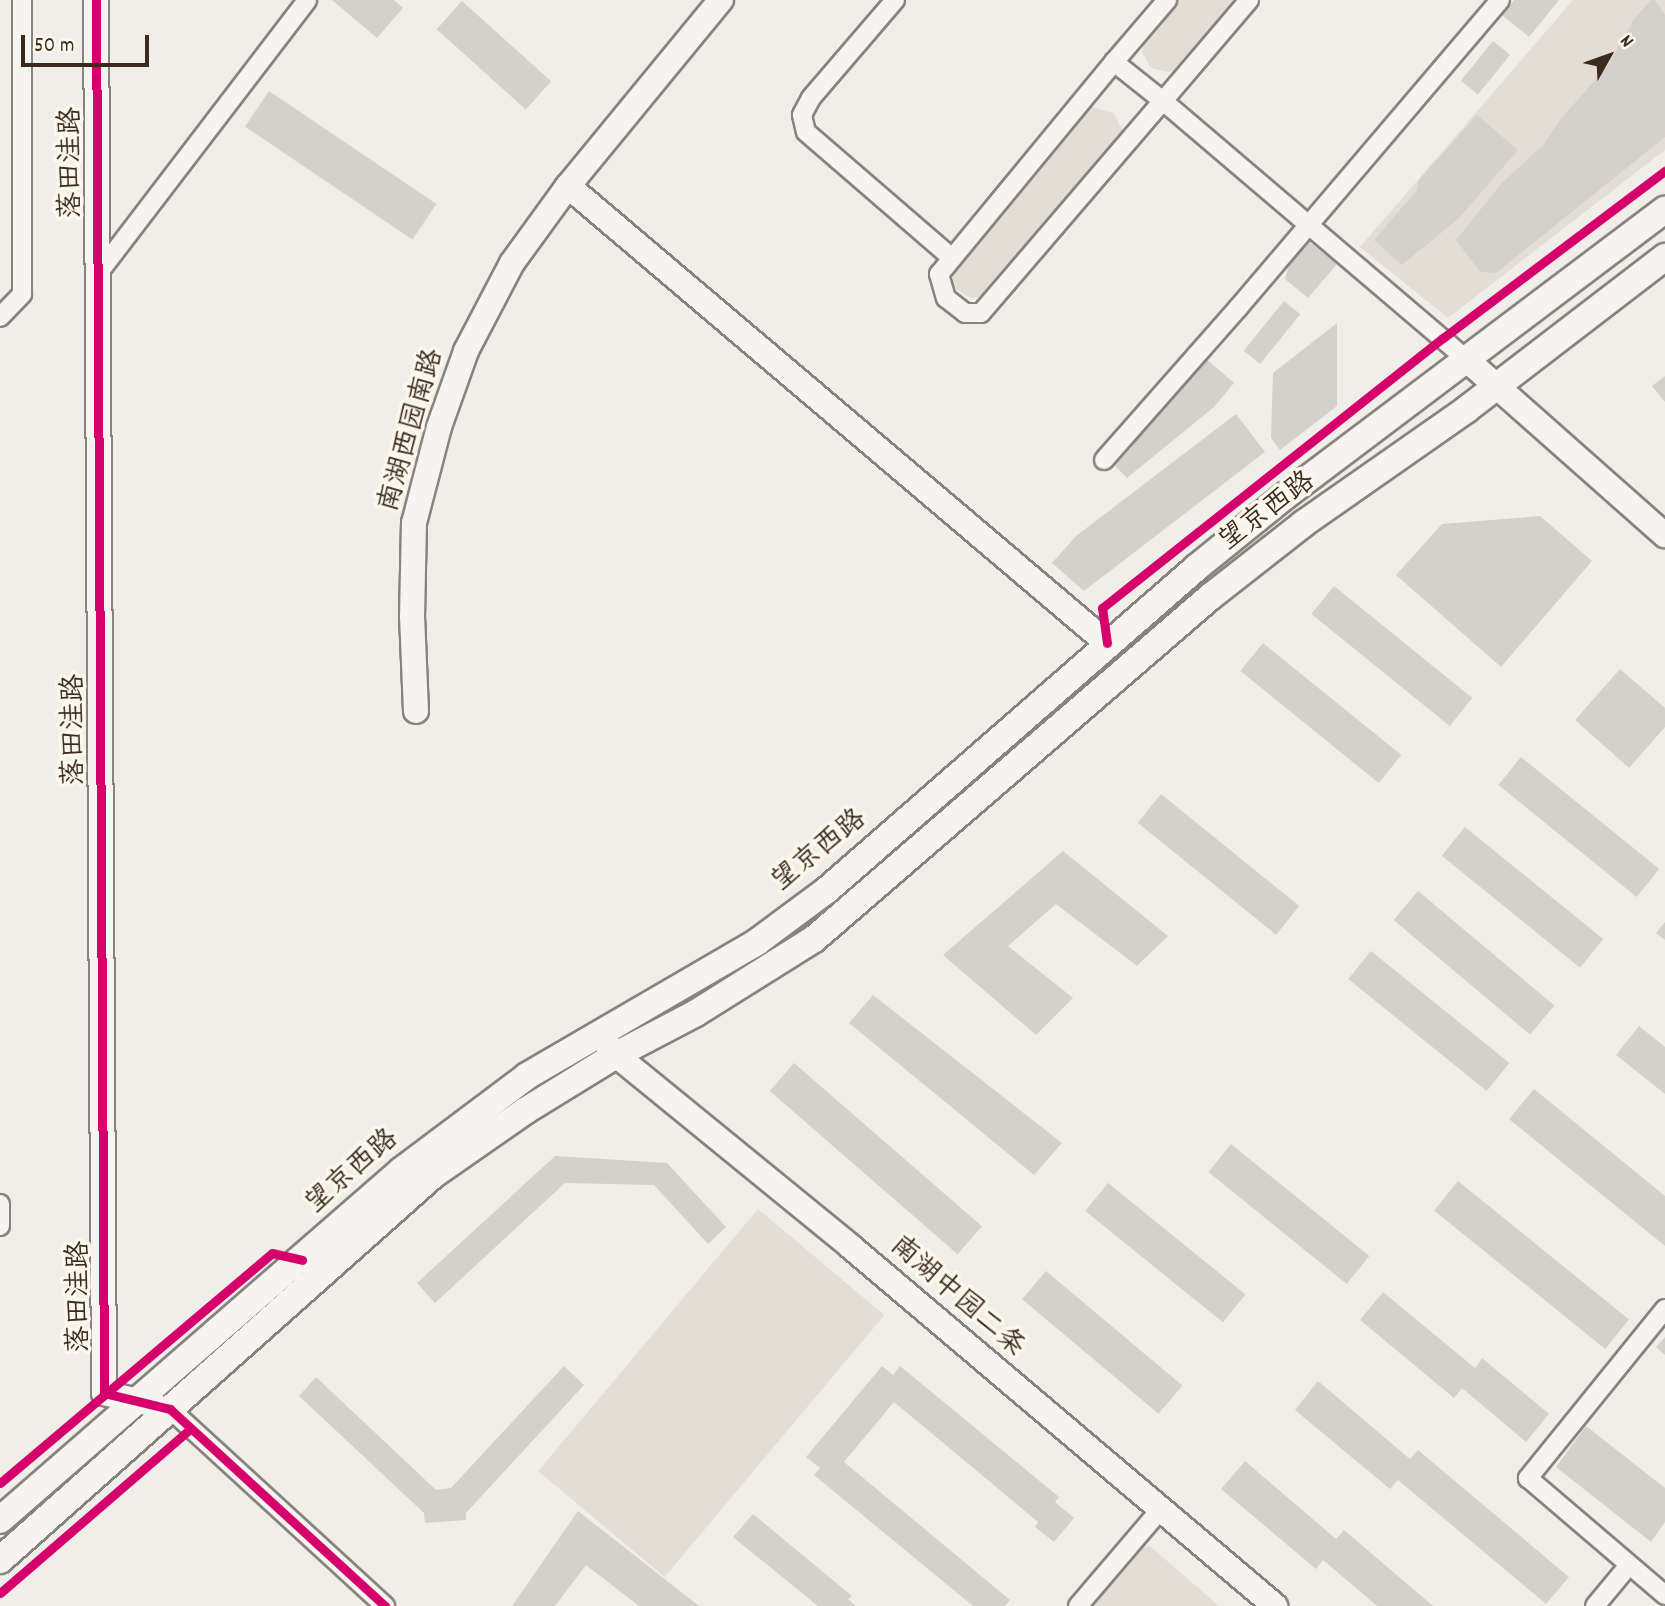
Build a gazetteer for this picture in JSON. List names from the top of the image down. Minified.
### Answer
{"streets":{"main road":["望京西路"],"street":["落田洼路","南湖西园南路","南湖中园二条"]},"crossings":[["落田洼路","望京西路"],["望京西路","南湖中园二条"]],"scale_bar":"50 m","north":"top right"}
